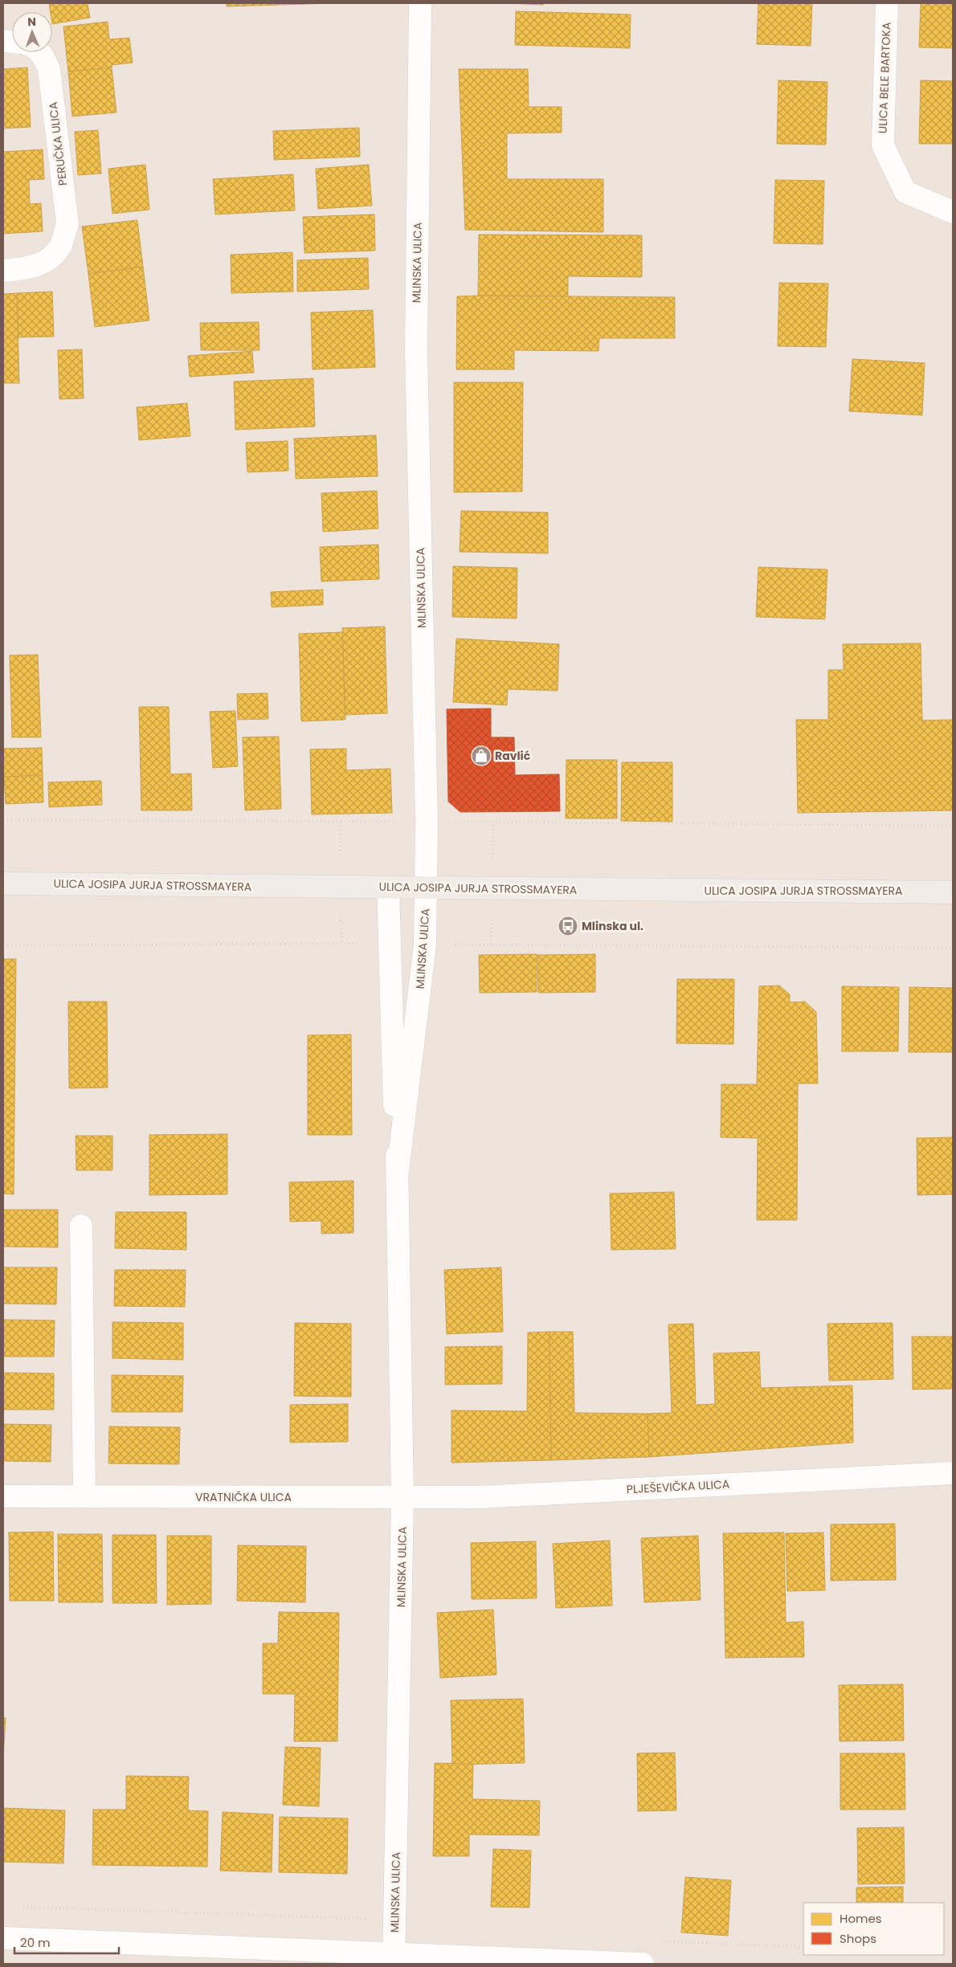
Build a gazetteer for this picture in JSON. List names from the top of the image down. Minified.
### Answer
{"streets":{"main road":["ULICA JOSIPA JURJA STROSSMAYERA"],"street":["ULICA BELE BARTOKA","PERUČKA ULICA","MLINSKA ULICA","PLJEŠEVIČKA ULICA","VRATNIČKA ULICA"]},"crossings":[["MLINSKA ULICA","ULICA JOSIPA JURJA STROSSMAYERA"],["MLINSKA ULICA","PLJEŠEVIČKA ULICA"],["MLINSKA ULICA","VRATNIČKA ULICA"],["PLJEŠEVIČKA ULICA","VRATNIČKA ULICA"]],"places":{"shop":["Ravlić"],"bus stop":["Mlinska ul."]},"legend":["Homes","Shops"],"scale_bar":"20 m","north":"top"}
